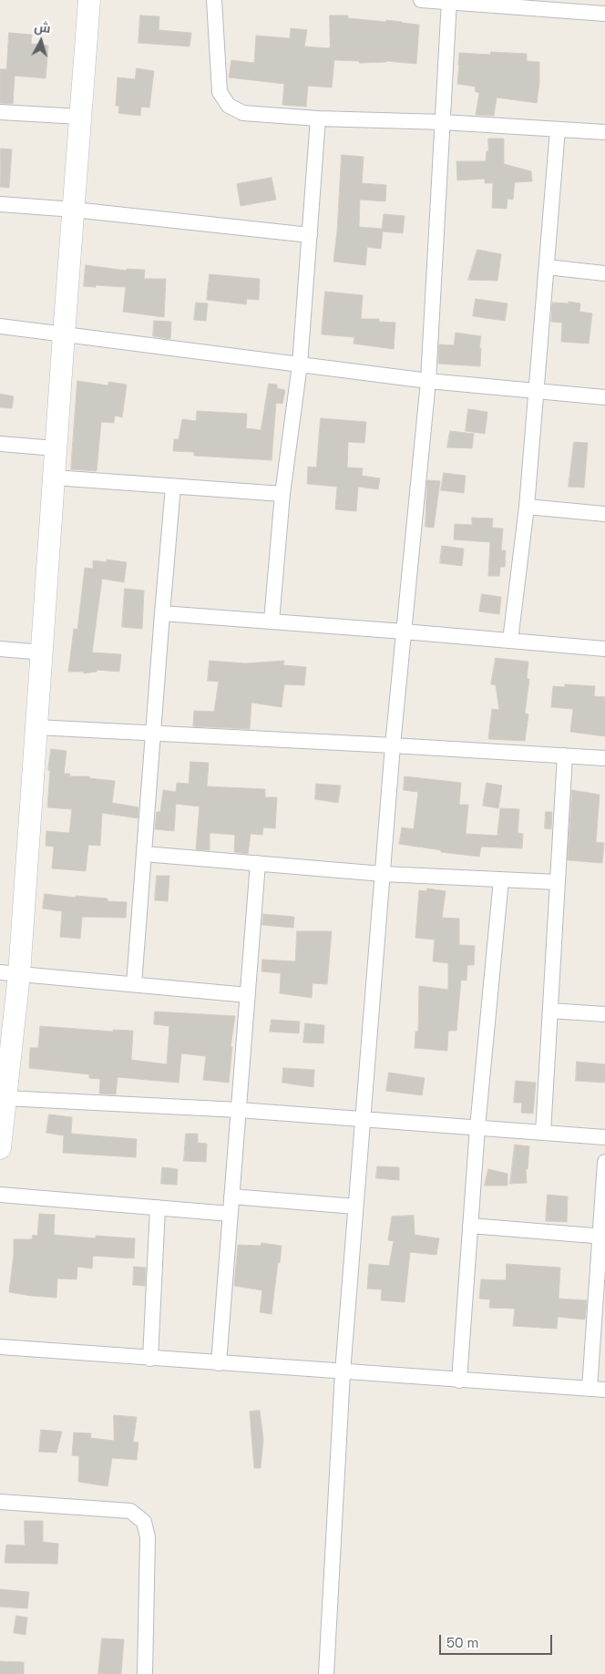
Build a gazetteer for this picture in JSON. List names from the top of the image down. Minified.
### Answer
{"scale_bar":"50 m","north":"top"}
